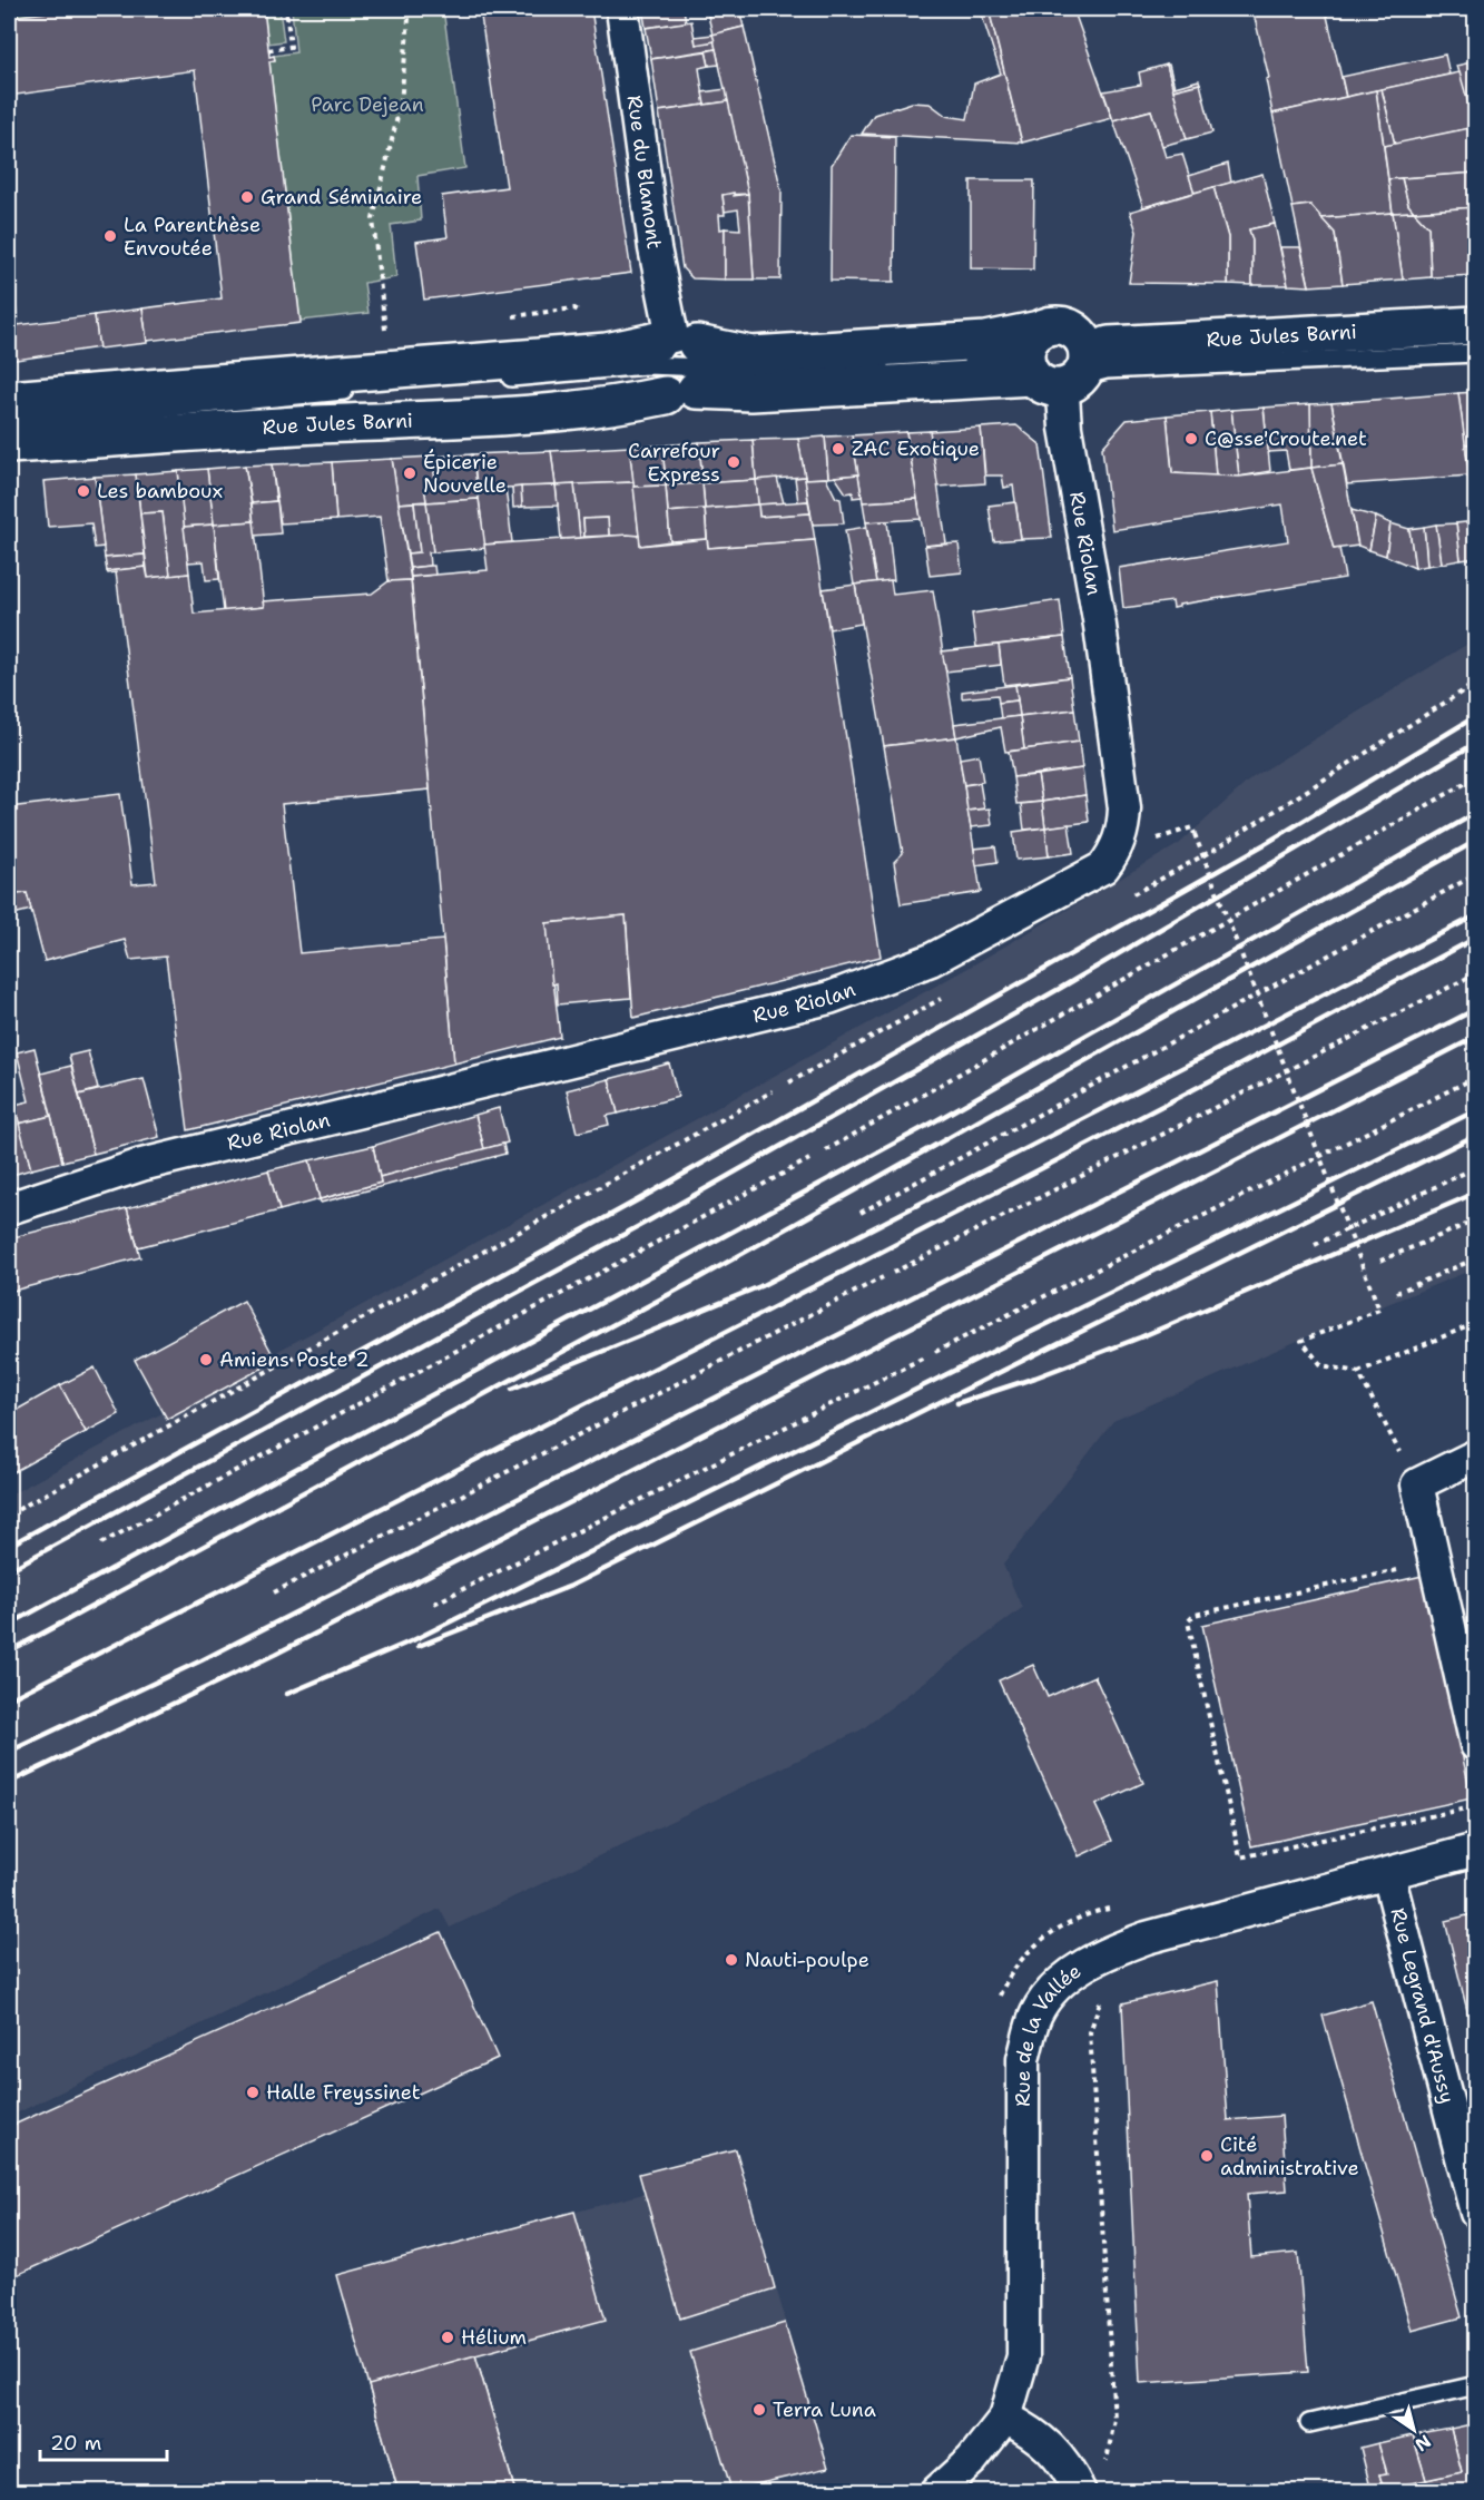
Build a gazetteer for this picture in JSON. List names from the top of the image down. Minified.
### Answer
{"streets":{"main road":["Rue Jules Barni"],"street":["Rue du Blamont","Rue Riolan","Rue Legrand d'Aussy","Rue de la Vallée"]},"crossings":[["Rue du Blamont","Rue Jules Barni"],["Rue Jules Barni","Rue Riolan"],["Rue Legrand d'Aussy","Rue de la Vallée"]],"parks":["Parc Dejean"],"places":["Grand Séminaire","La Parenthèse Envoutée","C@sse'Croute.net","ZAC Exotique","Carrefour Express","Épicerie Nouvelle","Les bamboux","Amiens Poste 2","Nauti-poulpe","Halle Freyssinet","Cité administrative","Hélium","Terra Luna"],"scale_bar":"20 m","north":"bottom right"}
